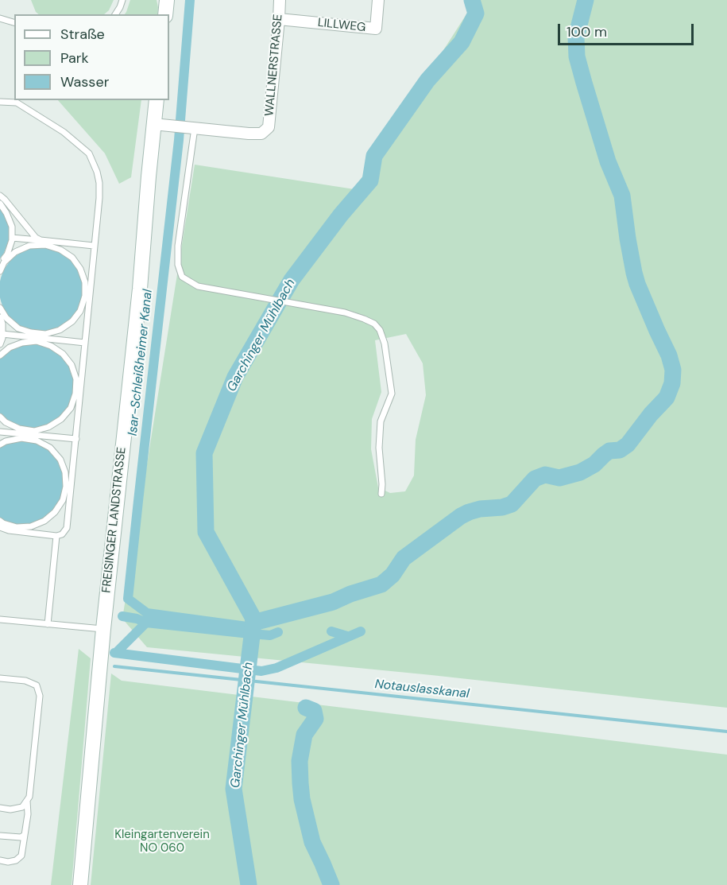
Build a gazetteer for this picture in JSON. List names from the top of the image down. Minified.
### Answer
{"streets":{"main road":["FREISINGER LANDSTRASSE"],"street":["LILLWEG","WALLNERSTRASSE"]},"crossings":[["LILLWEG","WALLNERSTRASSE"],["WALLNERSTRASSE","FREISINGER LANDSTRASSE"]],"water":["Garchinger Mühlbach","Isar-Schleißheimer Kanal","Notauslasskanal"],"parks":["Kleingartenverein NO 060"],"legend":["Straße","Park","Wasser"],"scale_bar":"100 m"}
